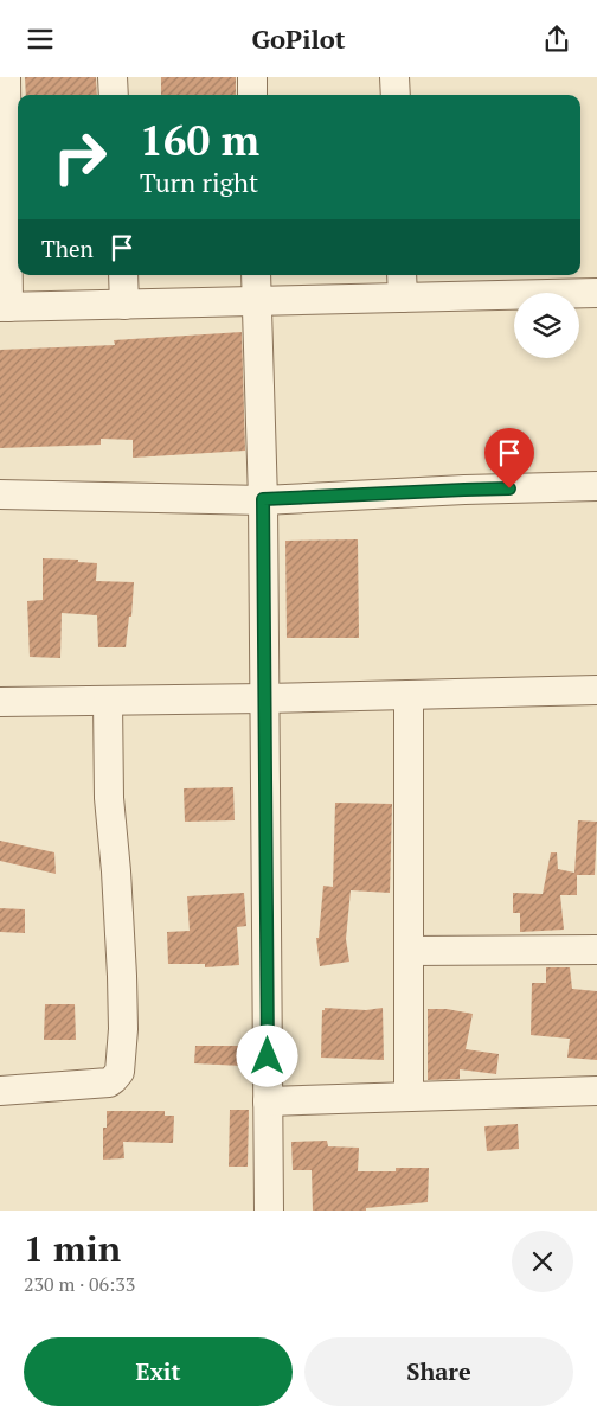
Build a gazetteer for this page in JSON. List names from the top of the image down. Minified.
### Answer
{"page":{"header":"GoPilot","turn":["160 m","Turn right"],"then":"Then","heading":["1 min","230 m · 06:33"],"buttons":["Exit","Share"]}}
